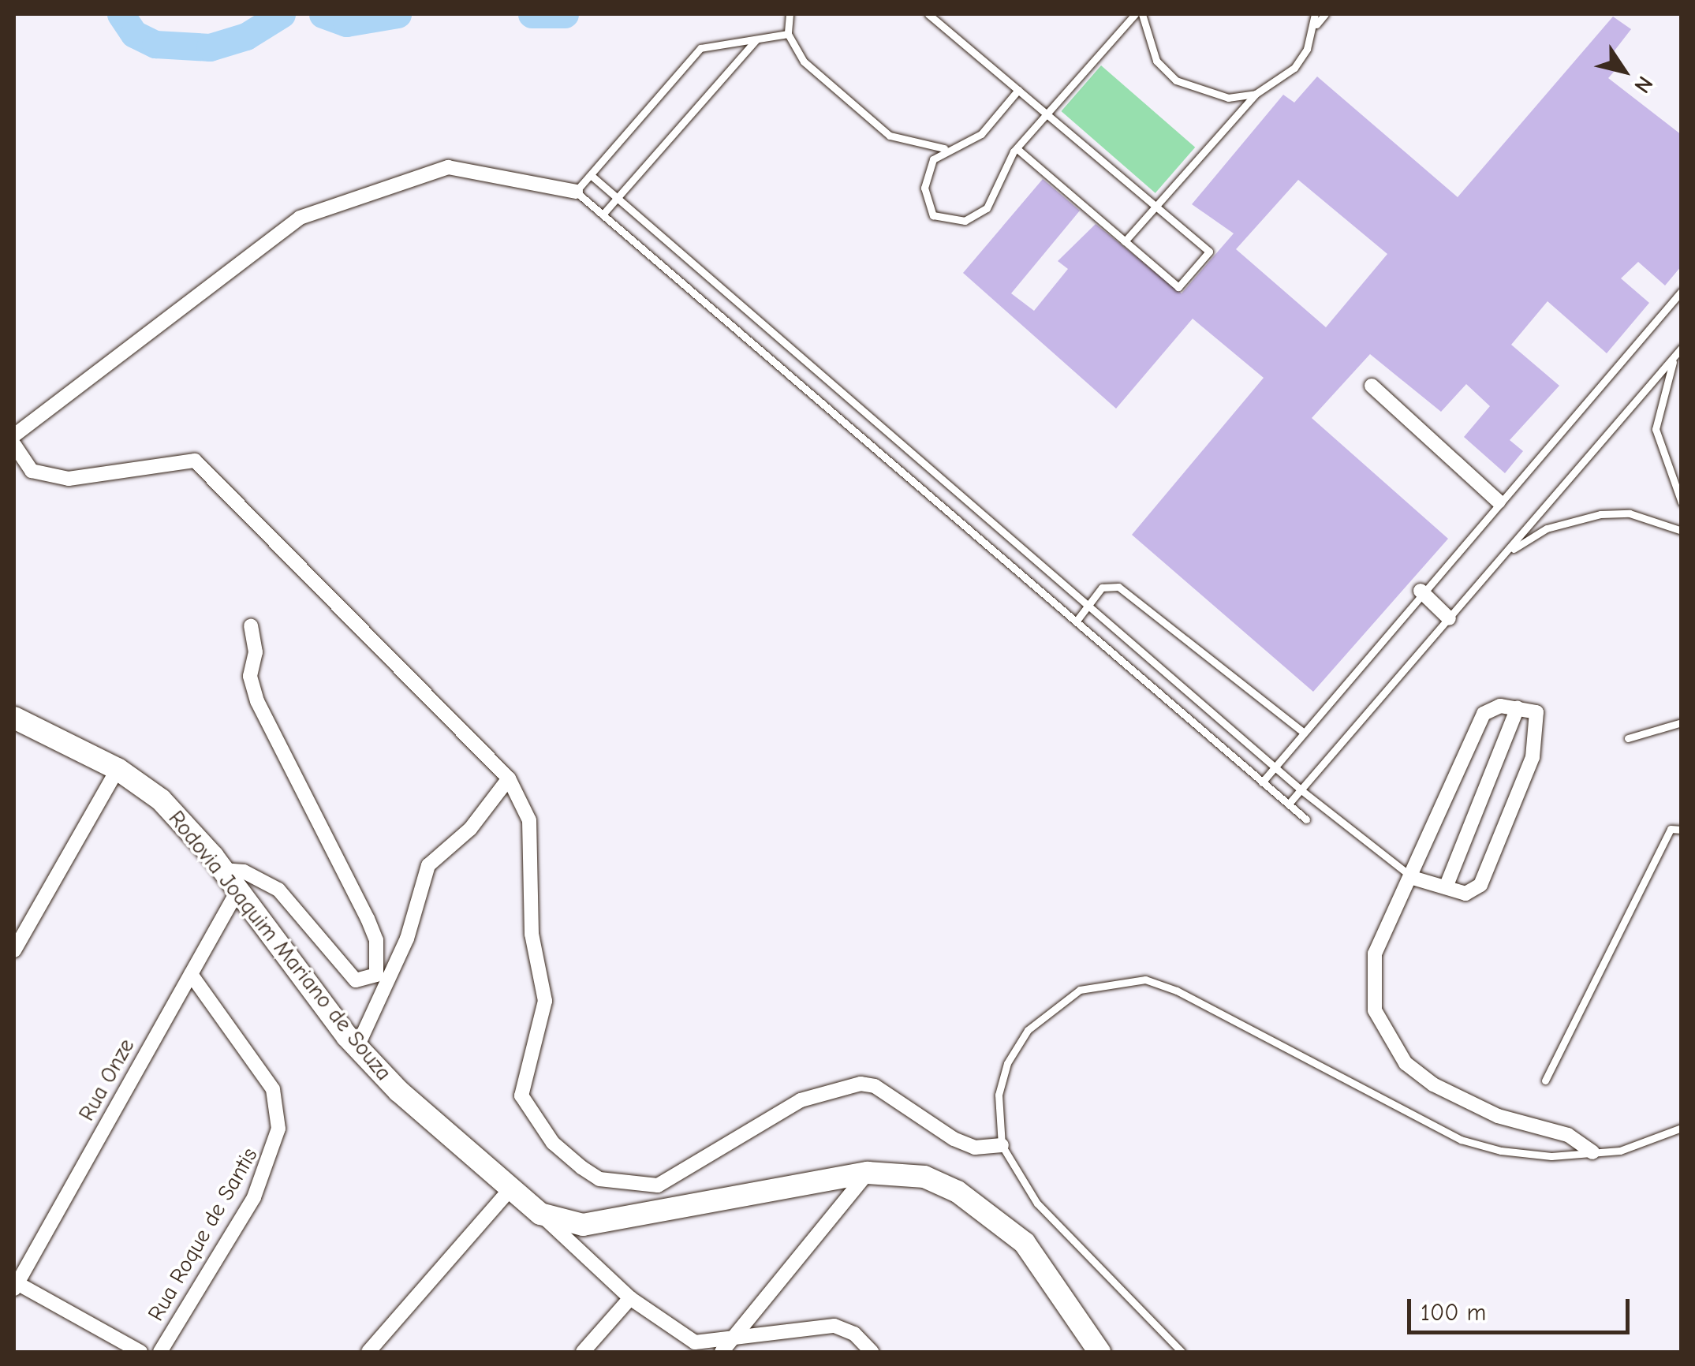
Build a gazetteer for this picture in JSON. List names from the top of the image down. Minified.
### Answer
{"streets":{"main road":["Rodovia Joaquim Mariano de Souza"],"street":["Rua Onze","Rua Roque de Santis"]},"crossings":[["Rodovia Joaquim Mariano de Souza","Rua Onze"],["Rua Onze","Rua Roque de Santis"]],"scale_bar":"100 m","north":"bottom right"}
